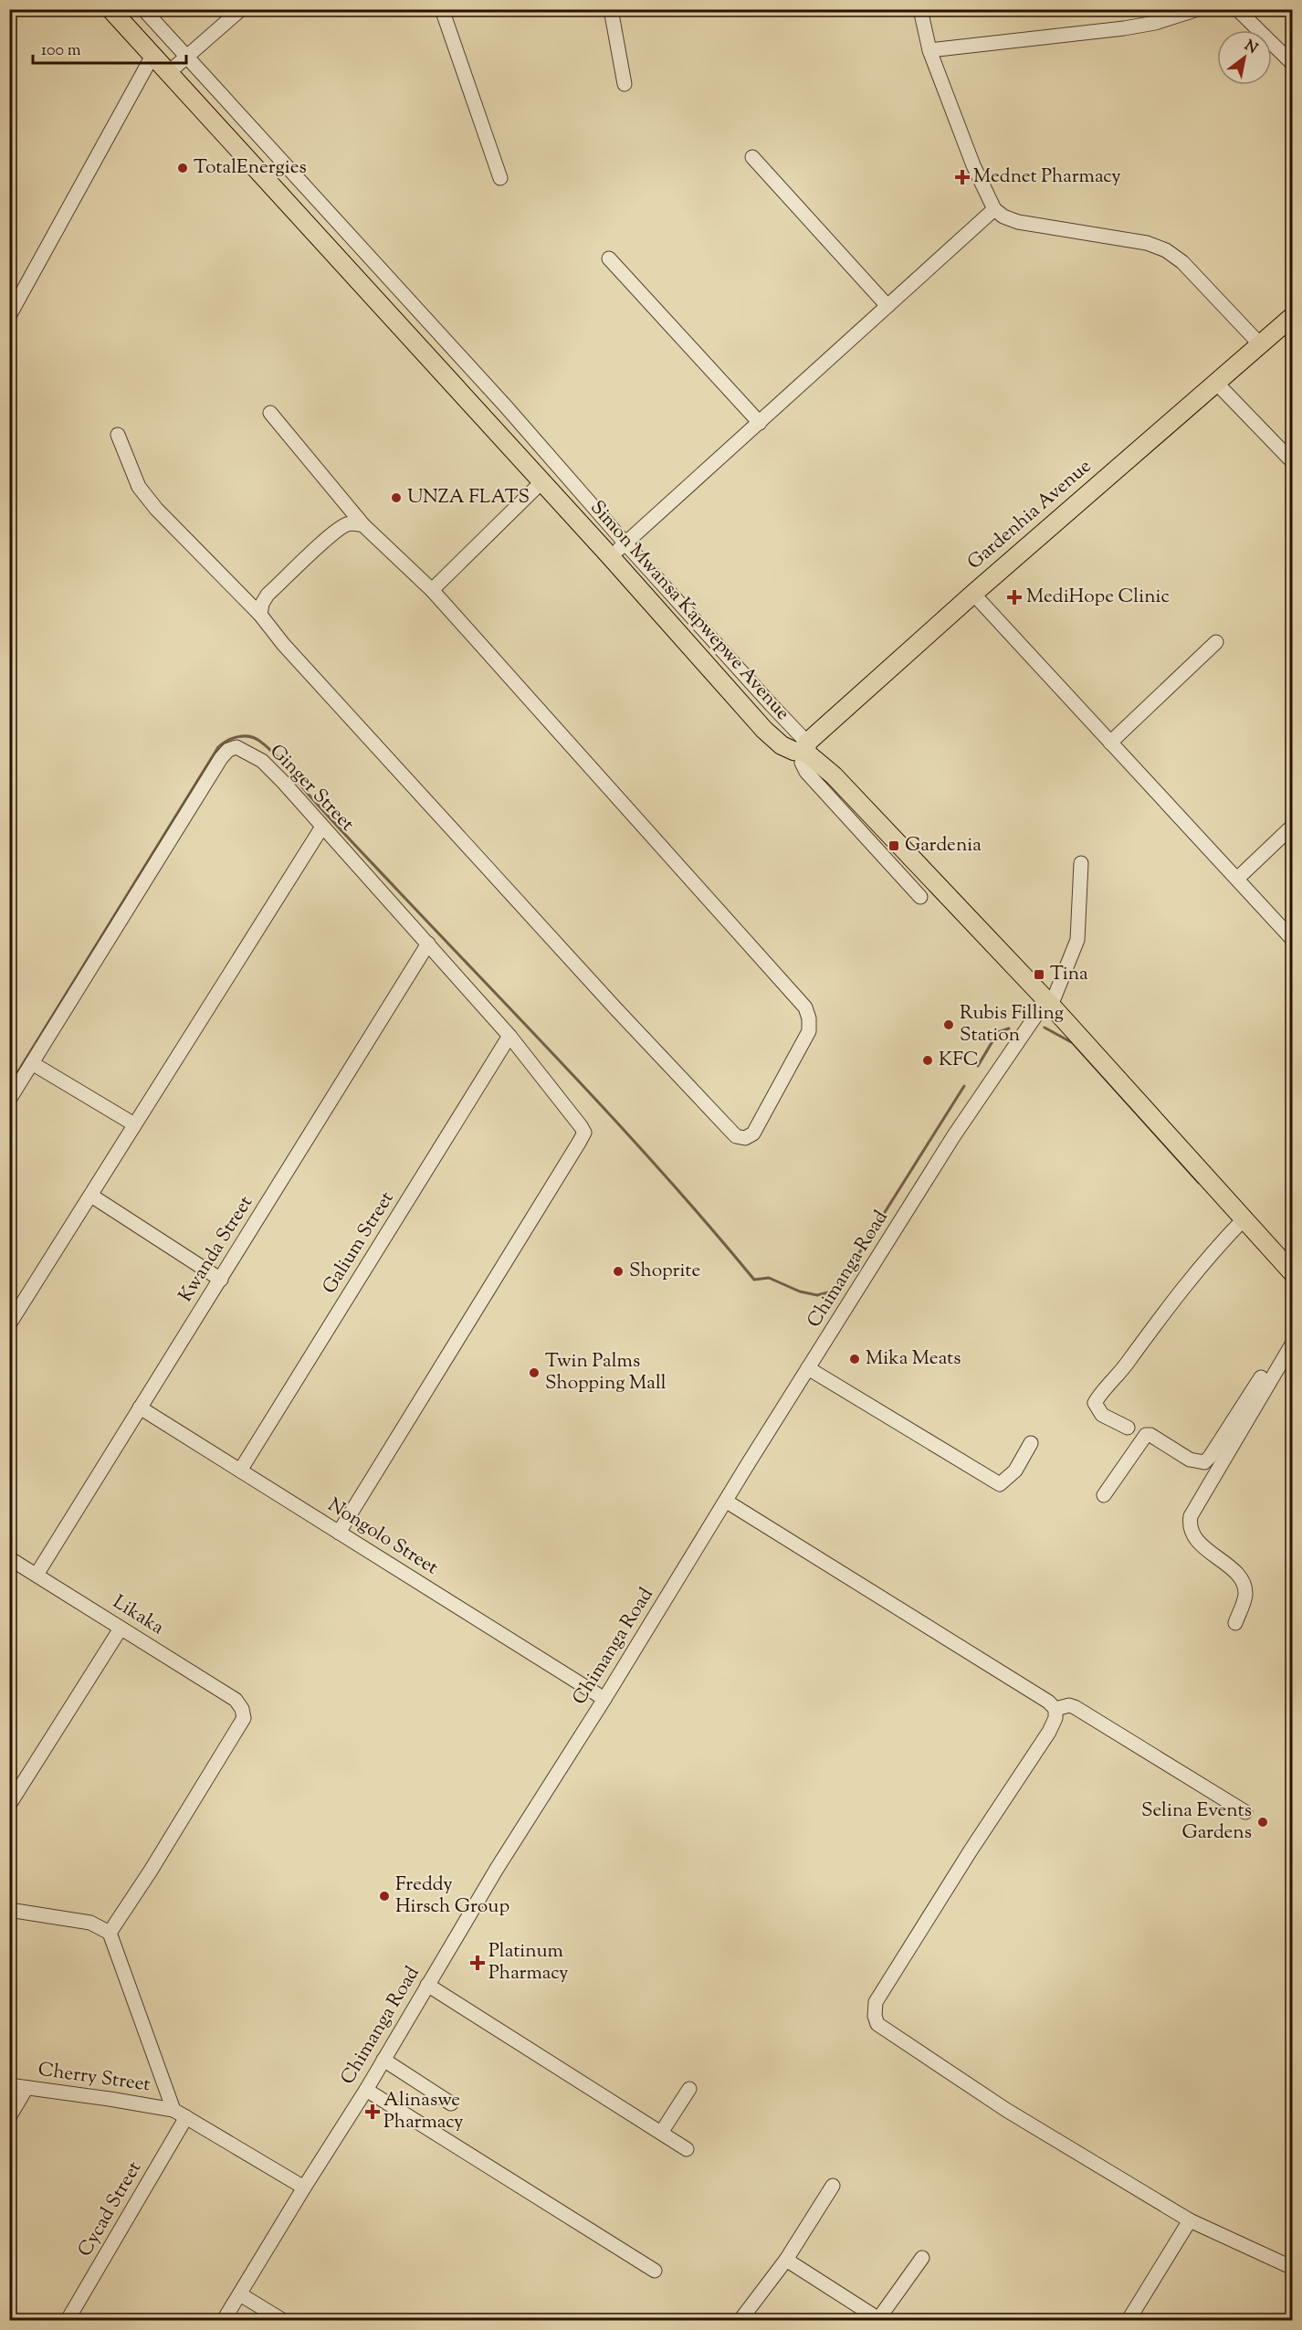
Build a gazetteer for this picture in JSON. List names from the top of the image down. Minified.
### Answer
{"streets":{"main road":["Gardenhia Avenue","Simon Mwansa Kapwepwe Avenue"],"street":["Ginger Street","Galium Street","Kwanda Street","Chimanga Road","Nongolo Street","Likaka","Cherry Street","Cycad Street"]},"crossings":[["Gardenhia Avenue","Simon Mwansa Kapwepwe Avenue"],["Simon Mwansa Kapwepwe Avenue","Chimanga Road"],["Ginger Street","Galium Street"],["Ginger Street","Kwanda Street"],["Ginger Street","Nongolo Street"],["Galium Street","Nongolo Street"],["Kwanda Street","Nongolo Street"],["Kwanda Street","Likaka"],["Chimanga Road","Nongolo Street"]],"places":{"other":["TotalEnergies","UNZA FLATS","Rubis Filling Station","KFC","Shoprite","Mika Meats","Twin Palms Shopping Mall","Selina Events Gardens","Freddy Hirsch Group"],"health":["Mednet Pharmacy","MediHope Clinic","Platinum Pharmacy","Alinaswe Pharmacy"],"transit":["Gardenia","Tina"]},"scale_bar":"100 m","north":"top right"}
